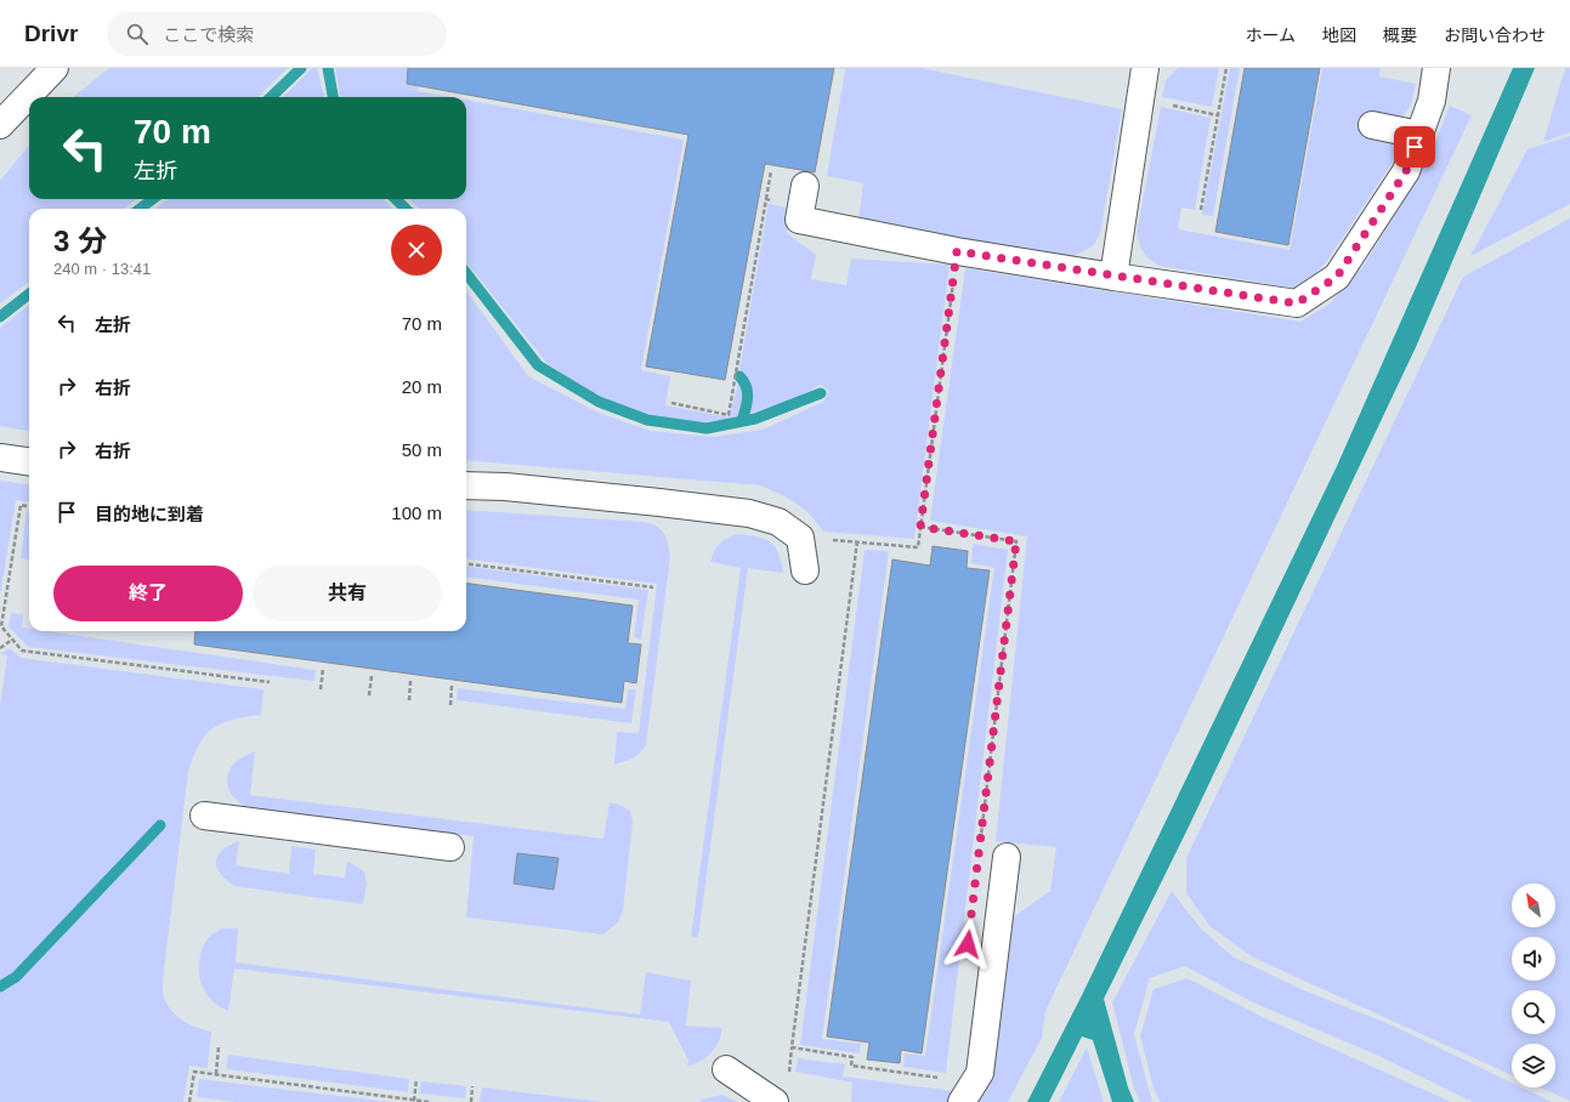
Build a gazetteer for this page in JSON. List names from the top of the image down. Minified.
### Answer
{"north":"top left","page":{"header":"Drivr","search":"ここで検索","nav":["ホーム","地図","概要","お問い合わせ"],"turn":["70 m","左折"],"heading":["3 分","240 m · 13:41"],"list":[{"name":"左折","value":"70 m"},{"name":"右折","value":"20 m"},{"name":"右折","value":"50 m"},{"name":"目的地に到着","value":"100 m"}],"buttons":["終了","共有"]}}
